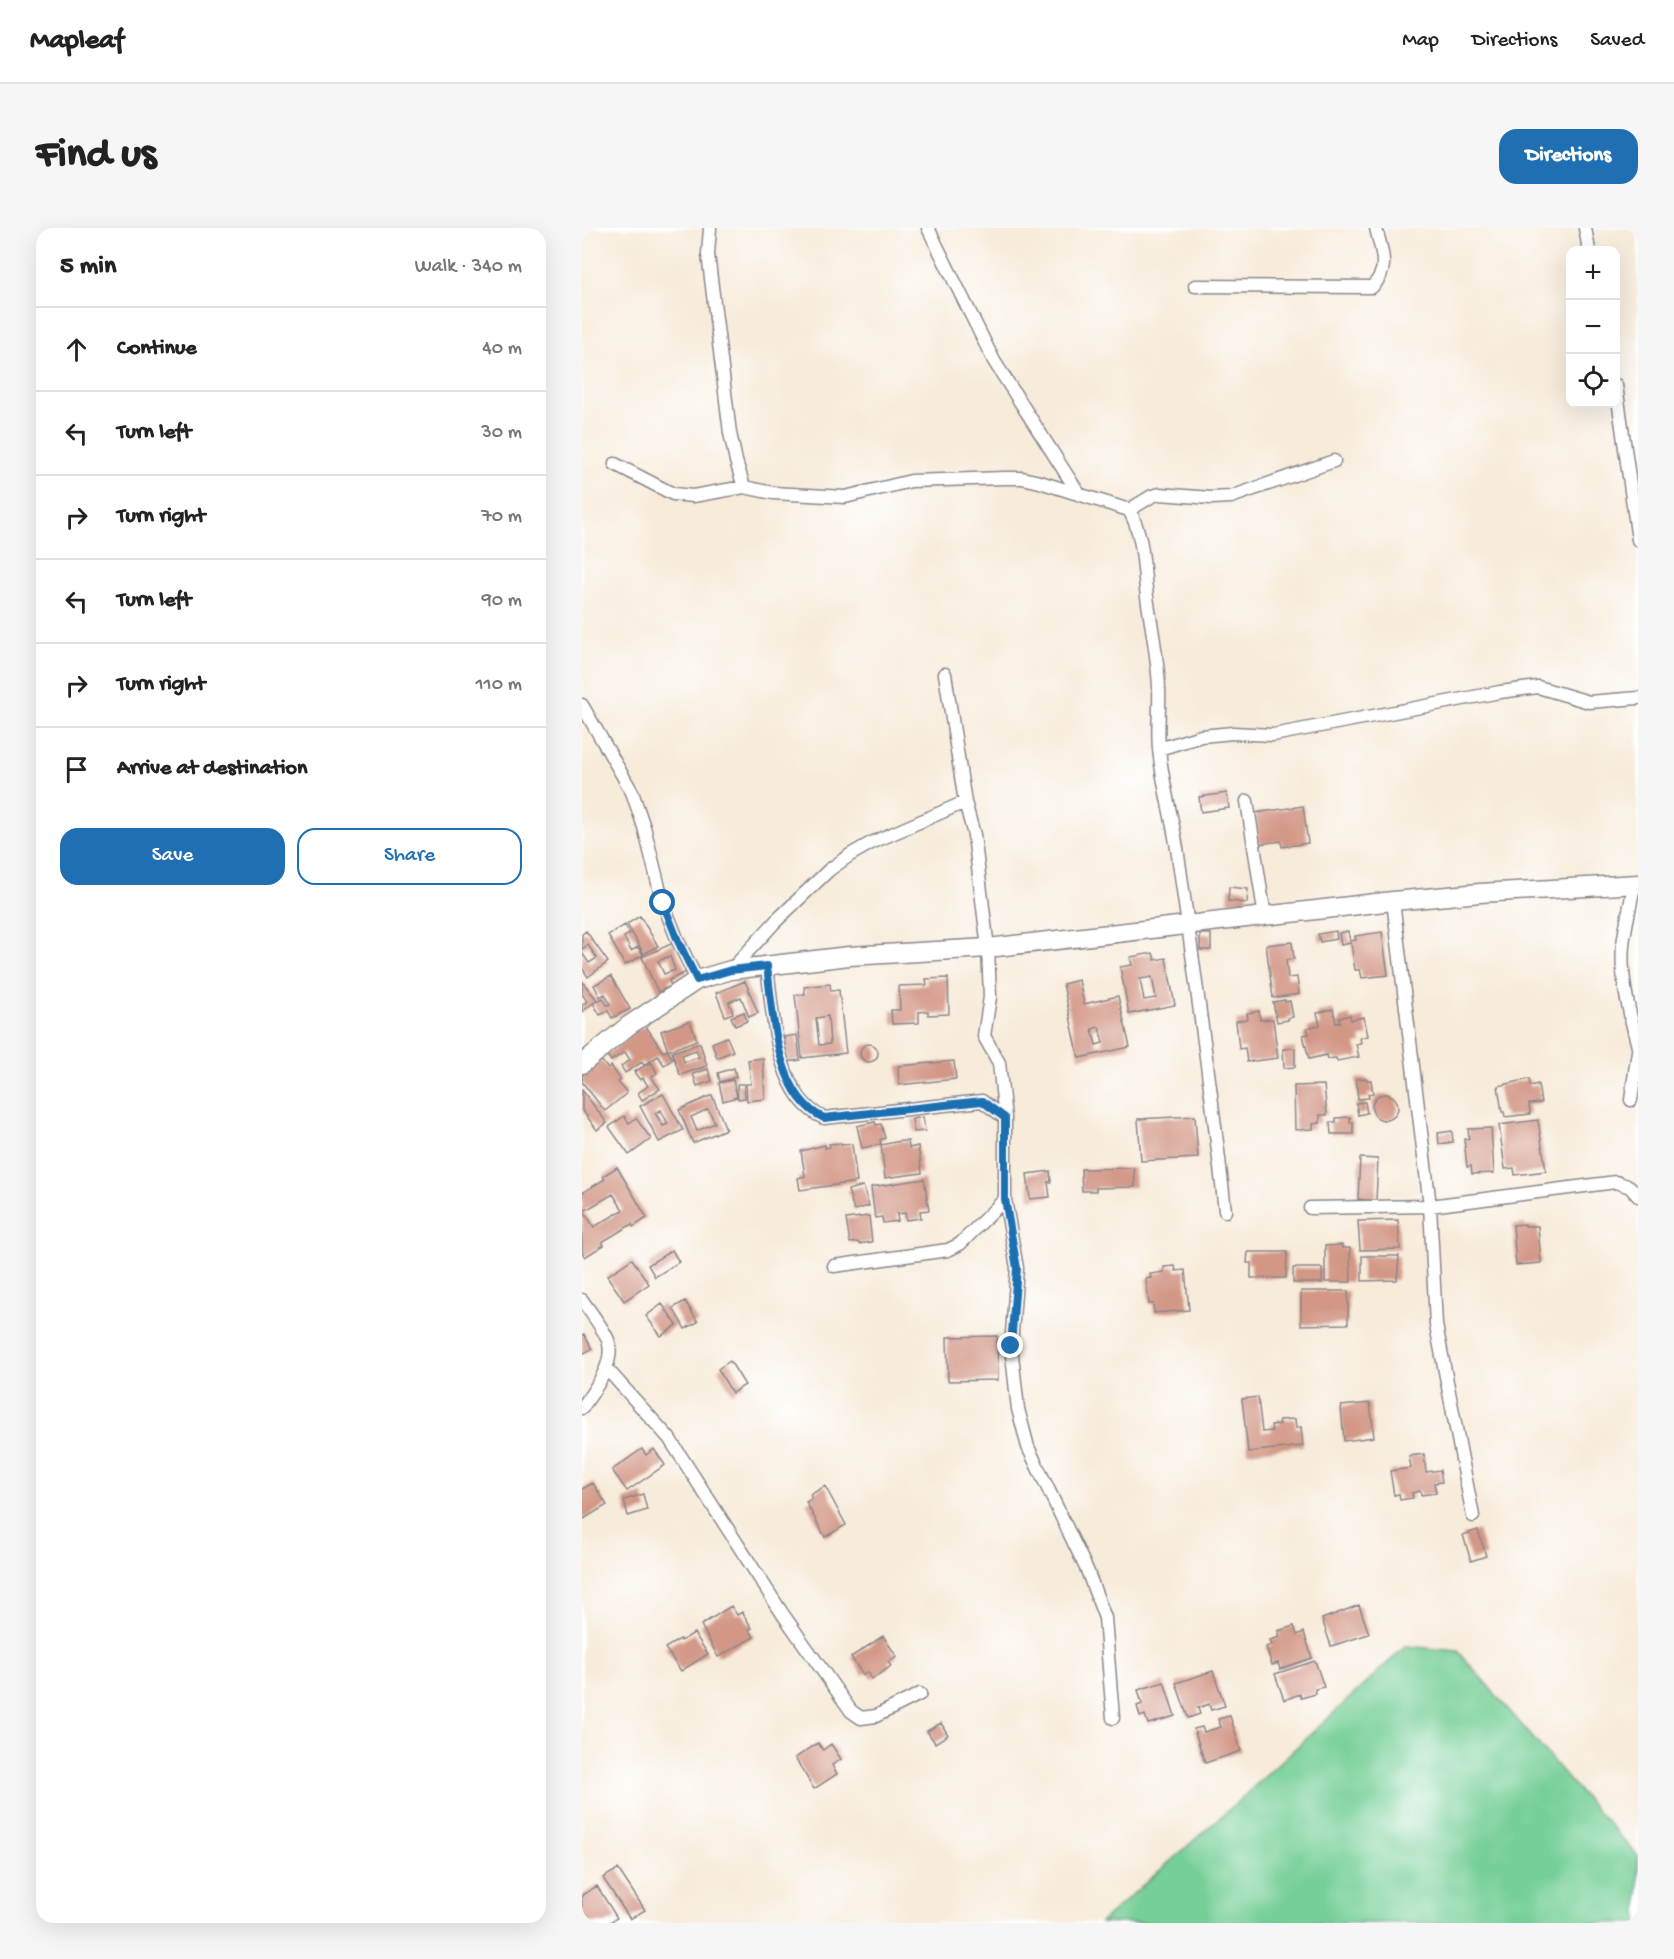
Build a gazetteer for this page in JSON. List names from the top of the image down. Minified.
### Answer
{"page":{"header":"Mapleaf","nav":["Map","Directions","Saved"],"buttons":["Directions",["Save","Share"]],"title":"Find us","heading":["5 min","Walk · 340 m"],"map_buttons":["+","−"],"list":[["Continue","40 m"],["Turn left","30 m"],["Turn right","70 m"],["Turn left","90 m"],["Turn right","110 m"],"Arrive at destination"]}}
